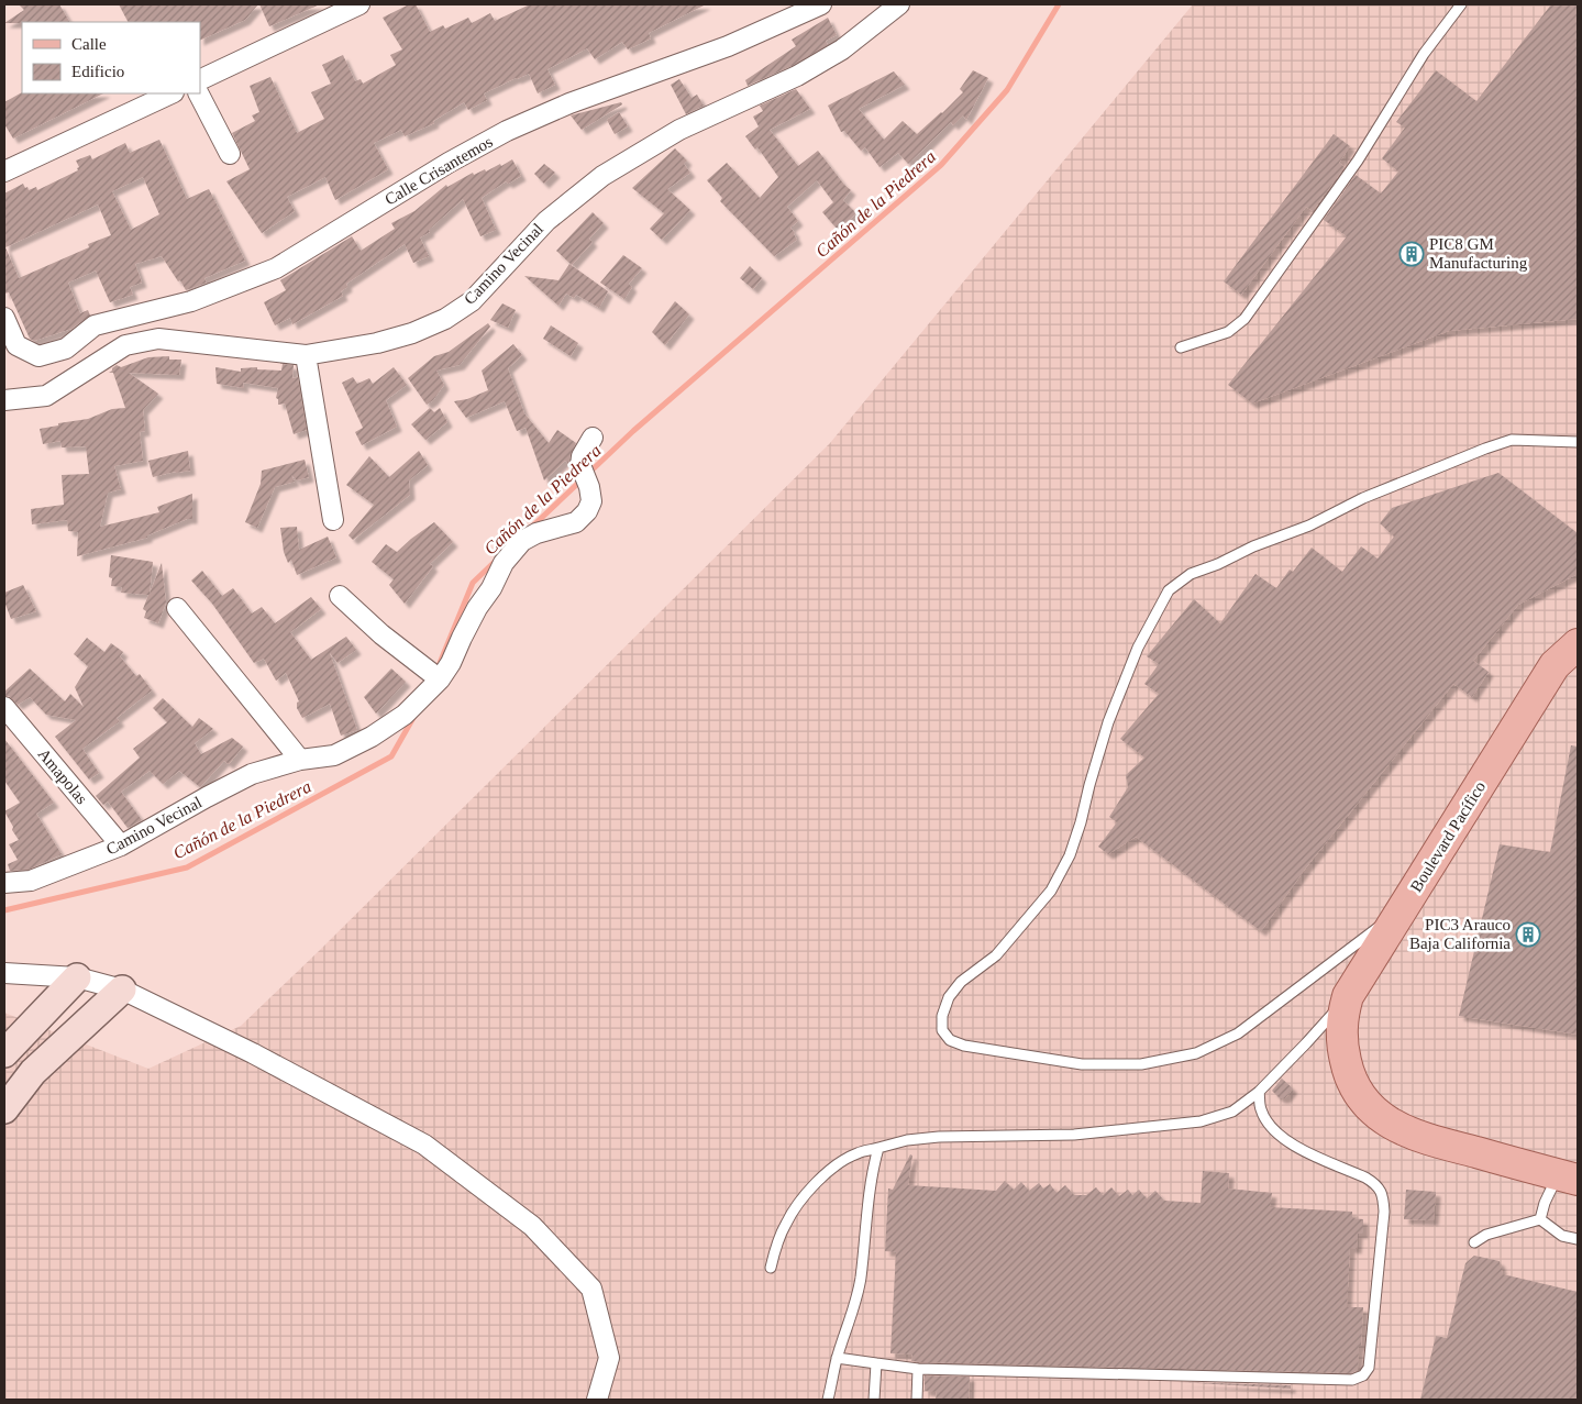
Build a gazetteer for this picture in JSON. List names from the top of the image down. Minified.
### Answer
{"streets":{"main road":["Boulevard Pacífico"],"street":["Calle Crisantemos","Camino Vecinal","Amapolas"]},"crossings":[["Camino Vecinal","Amapolas"]],"water":["Cañón de la Piedrera"],"places":{"building":["PIC8 GM Manufacturing","PIC3 Arauco Baja California"]},"legend":["Calle","Edificio"]}
